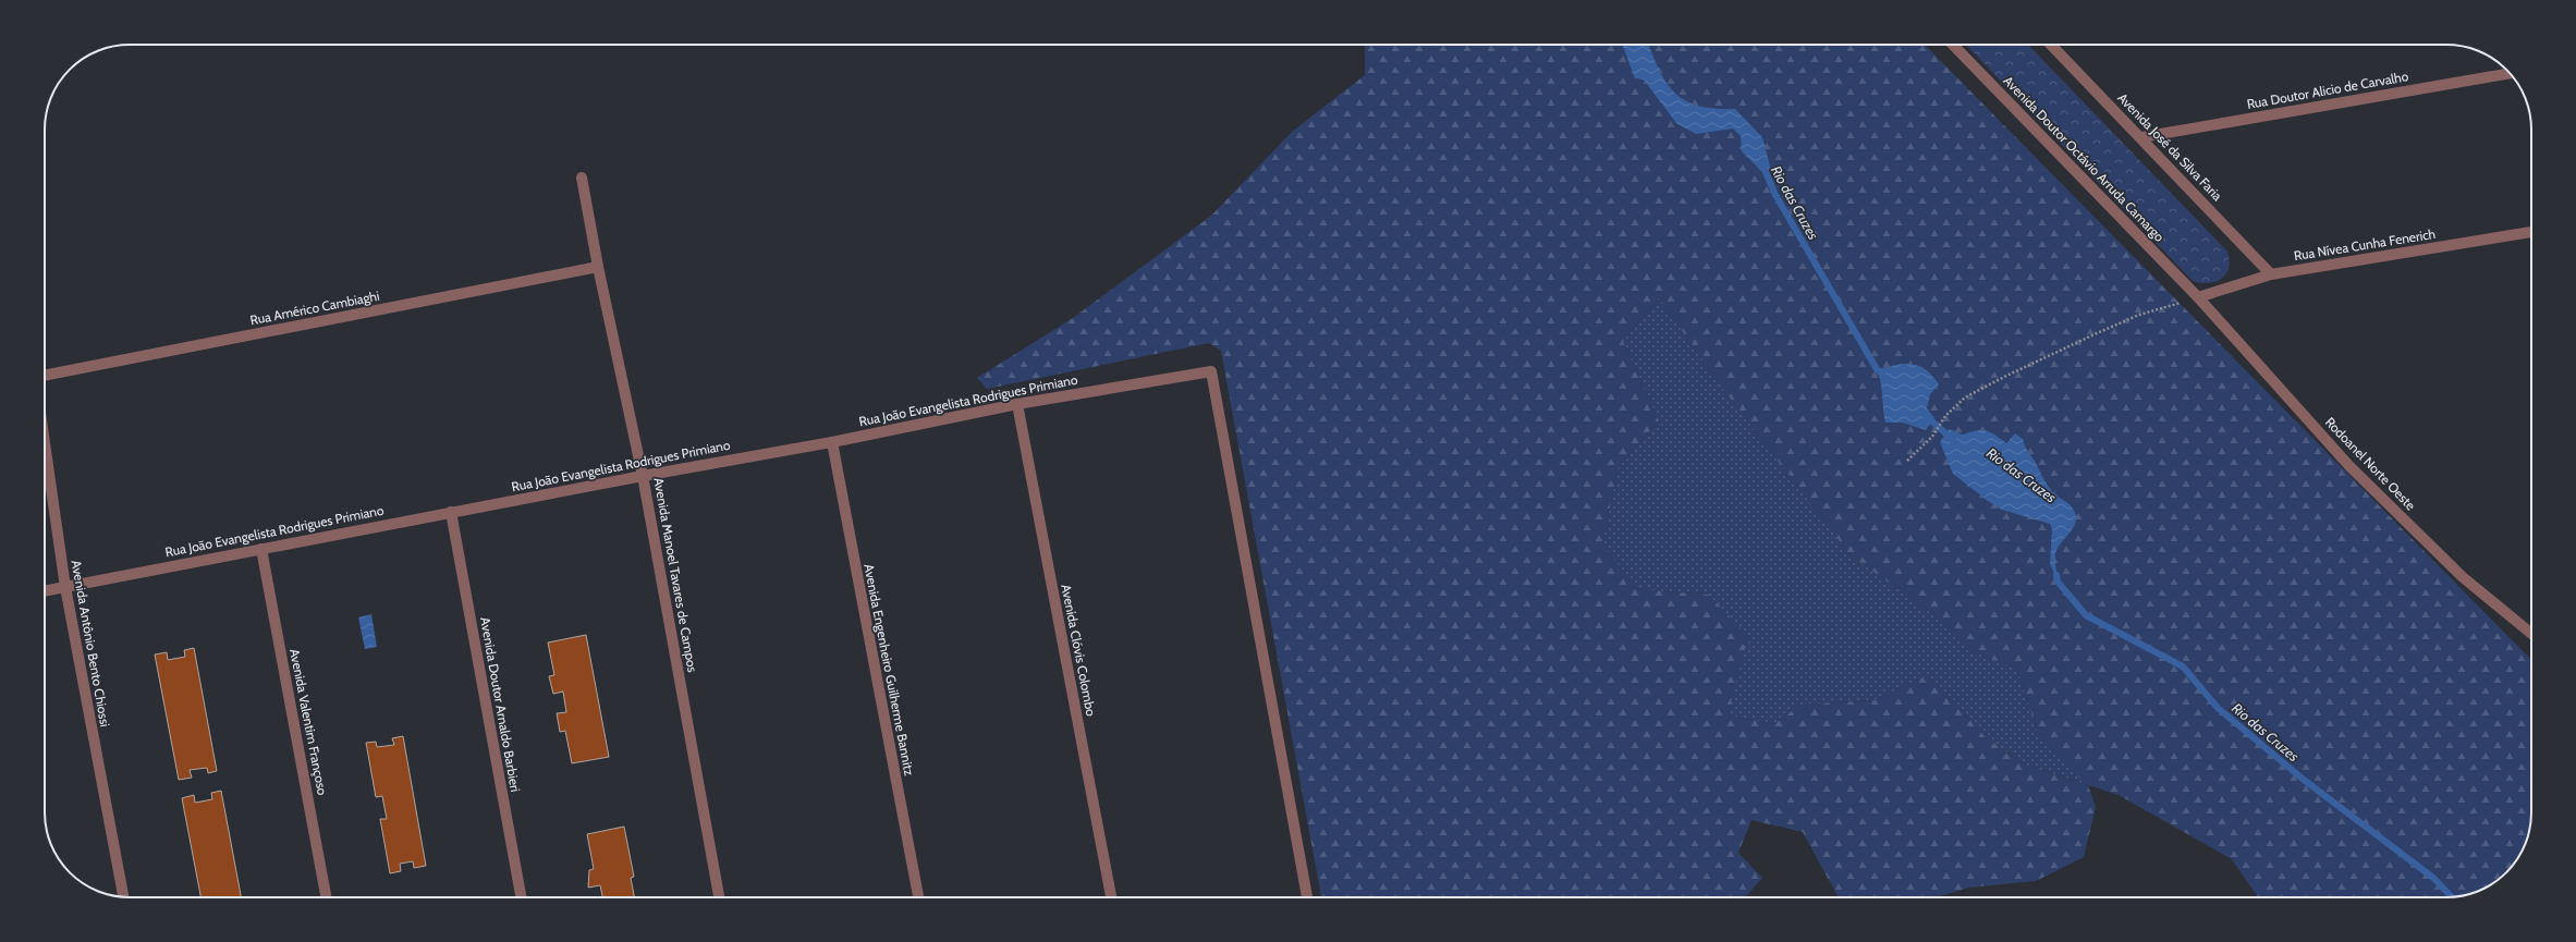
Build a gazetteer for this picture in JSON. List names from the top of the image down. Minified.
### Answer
{"streets":{"street":["Rua Doutor Alicio de Carvalho","Avenida José da Silva Faria","Avenida Doutor Octávio Arruda Camargo","Rua Nívea Cunha Fenerich","Rua Américo Cambiaghi","Rua João Evangelista Rodrigues Primiano","Rodoanel Norte Oeste","Avenida Manoel Tavares de Campos","Avenida Antônio Bento Chiossi","Avenida Clóvis Colombo","Avenida Engenheiro Guilherme Bannitz","Avenida Doutor Arnaldo Barbieri","Avenida Valentim Françoso"]},"crossings":[["Rua Doutor Alicio de Carvalho","Avenida José da Silva Faria"],["Avenida José da Silva Faria","Rua Nívea Cunha Fenerich"],["Avenida Doutor Octávio Arruda Camargo","Rua Nívea Cunha Fenerich"],["Avenida Doutor Octávio Arruda Camargo","Rodoanel Norte Oeste"],["Rua Nívea Cunha Fenerich","Rodoanel Norte Oeste"],["Rua Américo Cambiaghi","Avenida Manoel Tavares de Campos"],["Rua João Evangelista Rodrigues Primiano","Avenida Manoel Tavares de Campos"],["Rua João Evangelista Rodrigues Primiano","Avenida Antônio Bento Chiossi"],["Rua João Evangelista Rodrigues Primiano","Avenida Clóvis Colombo"],["Rua João Evangelista Rodrigues Primiano","Avenida Engenheiro Guilherme Bannitz"],["Rua João Evangelista Rodrigues Primiano","Avenida Doutor Arnaldo Barbieri"],["Rua João Evangelista Rodrigues Primiano","Avenida Valentim Françoso"]],"water":["Rio das Cruzes"]}
